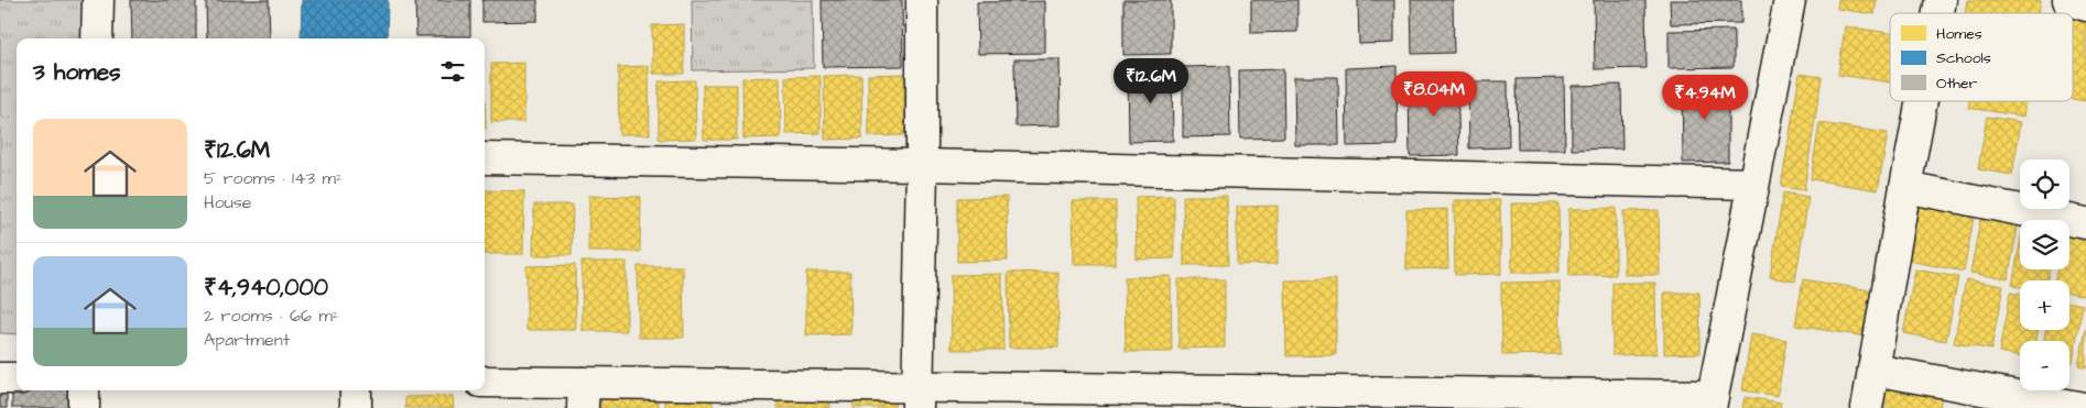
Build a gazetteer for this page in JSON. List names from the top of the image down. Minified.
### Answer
{"legend":["Homes","Schools","Other"],"page":{"heading":"3 homes","price":["₹12.6M","₹8.04M","₹4.94M"],"list":[{"name":"₹12.6M","note":"5 rooms · 143 m² · House"},{"name":"₹4,940,000","note":"2 rooms · 66 m² · Apartment"}],"map_buttons":["+","−"]}}
